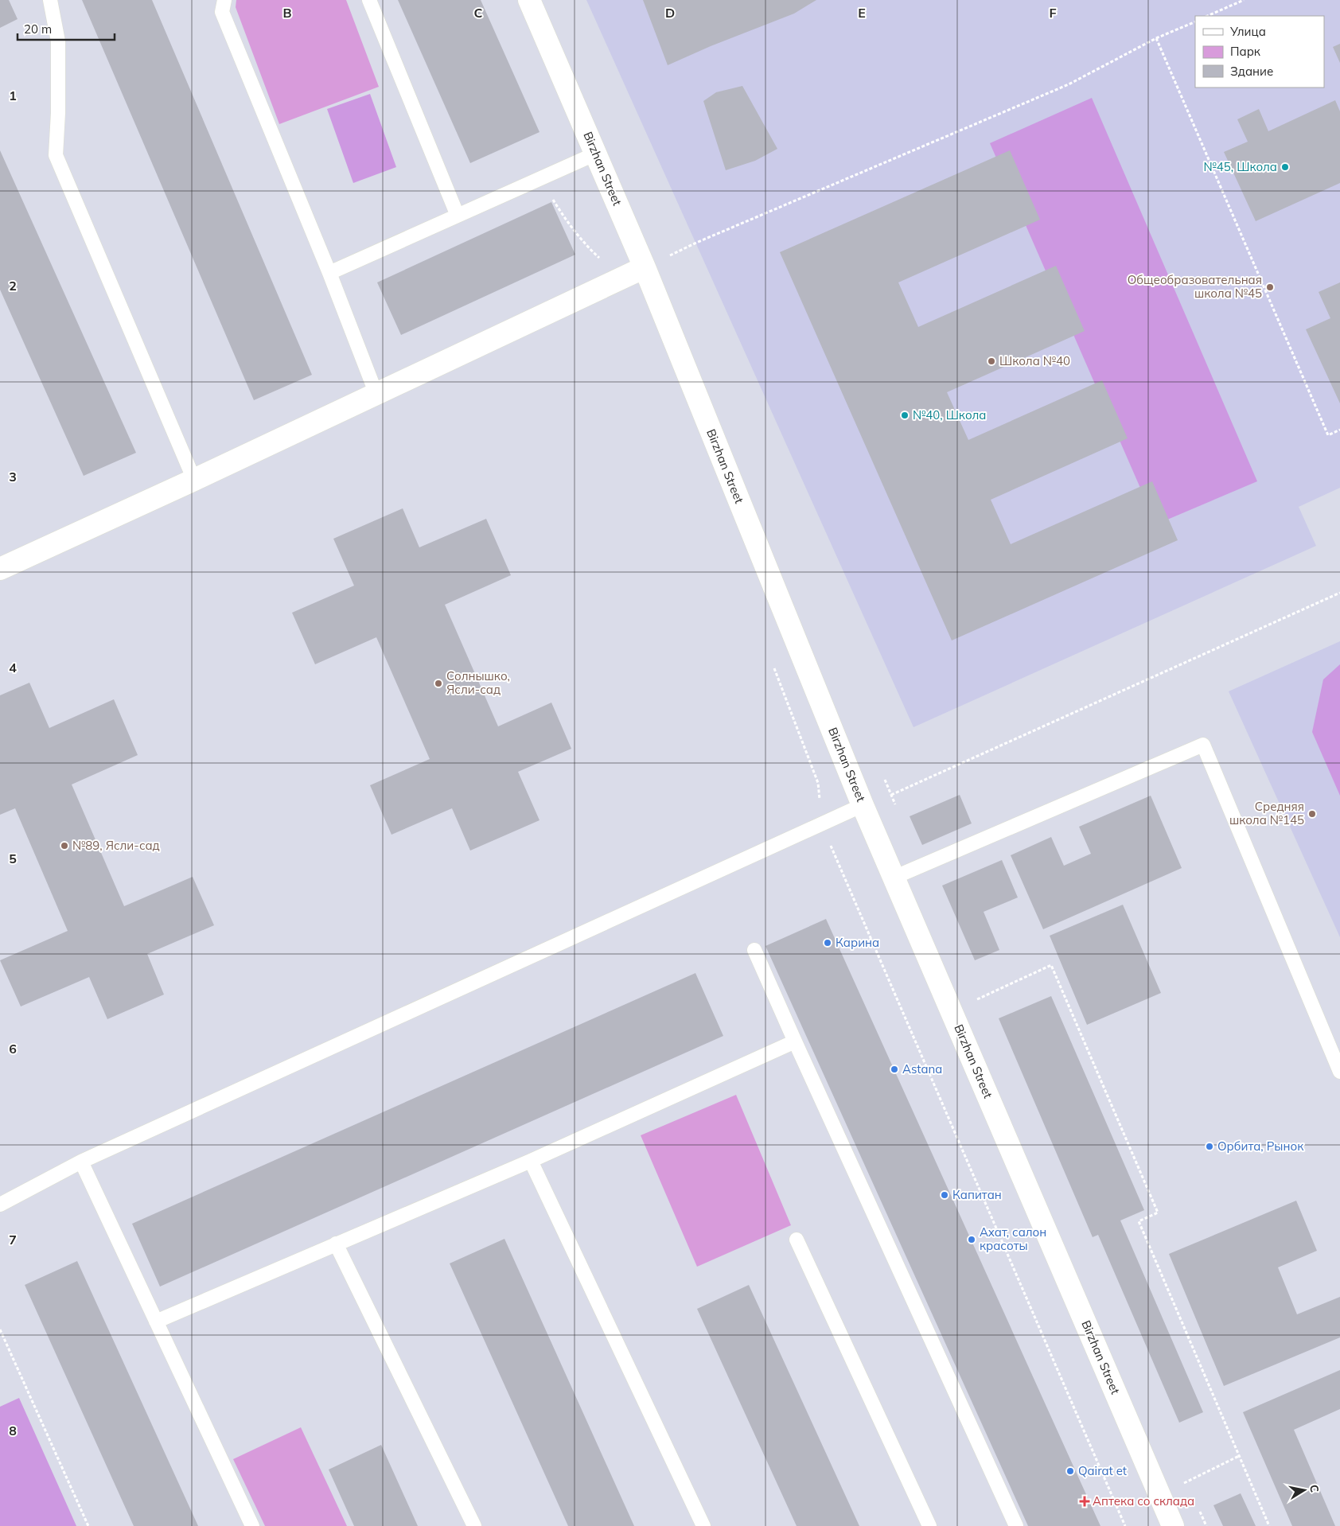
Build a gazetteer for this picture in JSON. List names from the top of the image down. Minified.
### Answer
{"streets":{"street":["Birzhan Street"]},"places":{"other":["№45, Школа","Общеобразовательная школа №45","Школа №40","№40, Школа","Солнышко, Ясли-сад","Средняя школа №145","№89, Ясли-сад","Карина","Astana","Орбита, Рынок","Капитан","Ахат, салон красоты","Qairat et"],"health":["Аптека со склада"]},"legend":["Улица","Парк","Здание"],"scale_bar":"20 m","north":"right","grid":{"columns":["B","C","D","E","F"],"rows":["1","2","3","4","5","6","7","8"]}}
